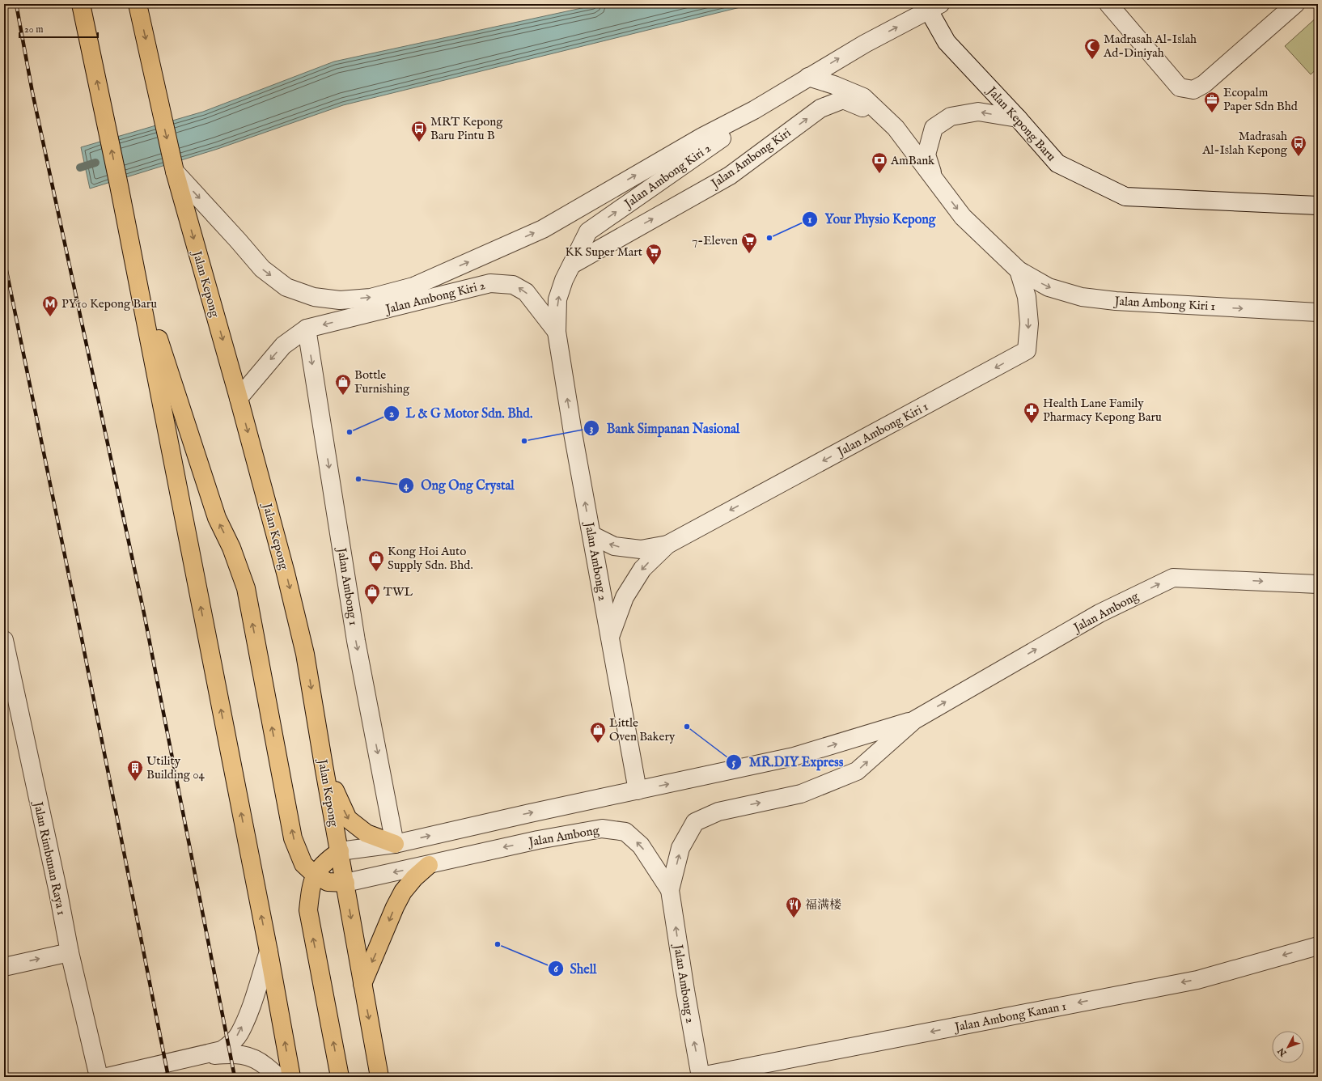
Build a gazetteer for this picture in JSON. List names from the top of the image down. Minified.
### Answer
{"streets":{"main road":["Jalan Kepong"],"street":["Jalan Kepong Baru","Jalan Ambong Kiri","Jalan Ambong Kiri 2","Jalan Ambong Kiri 1","Jalan Ambong 2","Jalan Ambong 1","Jalan Ambong","Jalan Rimbunan Raya 1","Jalan Ambong Kanan 1"]},"crossings":[["Jalan Kepong Baru","Jalan Ambong Kiri 2"],["Jalan Ambong Kiri","Jalan Ambong Kiri 2"],["Jalan Ambong Kiri","Jalan Ambong Kiri 1"],["Jalan Ambong Kiri 2","Jalan Kepong"],["Jalan Ambong Kiri 2","Jalan Ambong Kiri 1"],["Jalan Ambong Kiri 2","Jalan Ambong 2"],["Jalan Ambong Kiri 2","Jalan Ambong 1"],["Jalan Kepong","Jalan Ambong"],["Jalan Ambong Kiri 1","Jalan Ambong 2"],["Jalan Ambong 2","Jalan Ambong"],["Jalan Ambong 2","Jalan Ambong Kanan 1"],["Jalan Ambong 1","Jalan Ambong"]],"one_way":["Jalan Ambong Kiri","Jalan Ambong 2","Jalan Ambong 1","Jalan Ambong Kanan 1"],"places":{"mosque":["Madrasah Al-Islah Ad-Diniyah"],"office":["Ecopalm Paper Sdn Bhd"],"bus stop":["MRT Kepong Baru Pintu B","Madrasah Al-Islah Kepong"],"bank":["AmBank"],"other":["Your Physio Kepong","L & G Motor Sdn. Bhd.","Bank Simpanan Nasional","Ong Ong Crystal","MR.DIY Express","Shell"],"supermarket":["7-Eleven","KK Super Mart"],"metro station":["PY10 Kepong Baru"],"shop":["Bottle Furnishing","Kong Hoi Auto Supply Sdn. Bhd.","TWL","Little Oven Bakery"],"pharmacy":["Health Lane Family Pharmacy Kepong Baru"],"building":["Utility Building 04"],"restaurant":["福满楼"]},"scale_bar":"20 m","north":"bottom left"}
